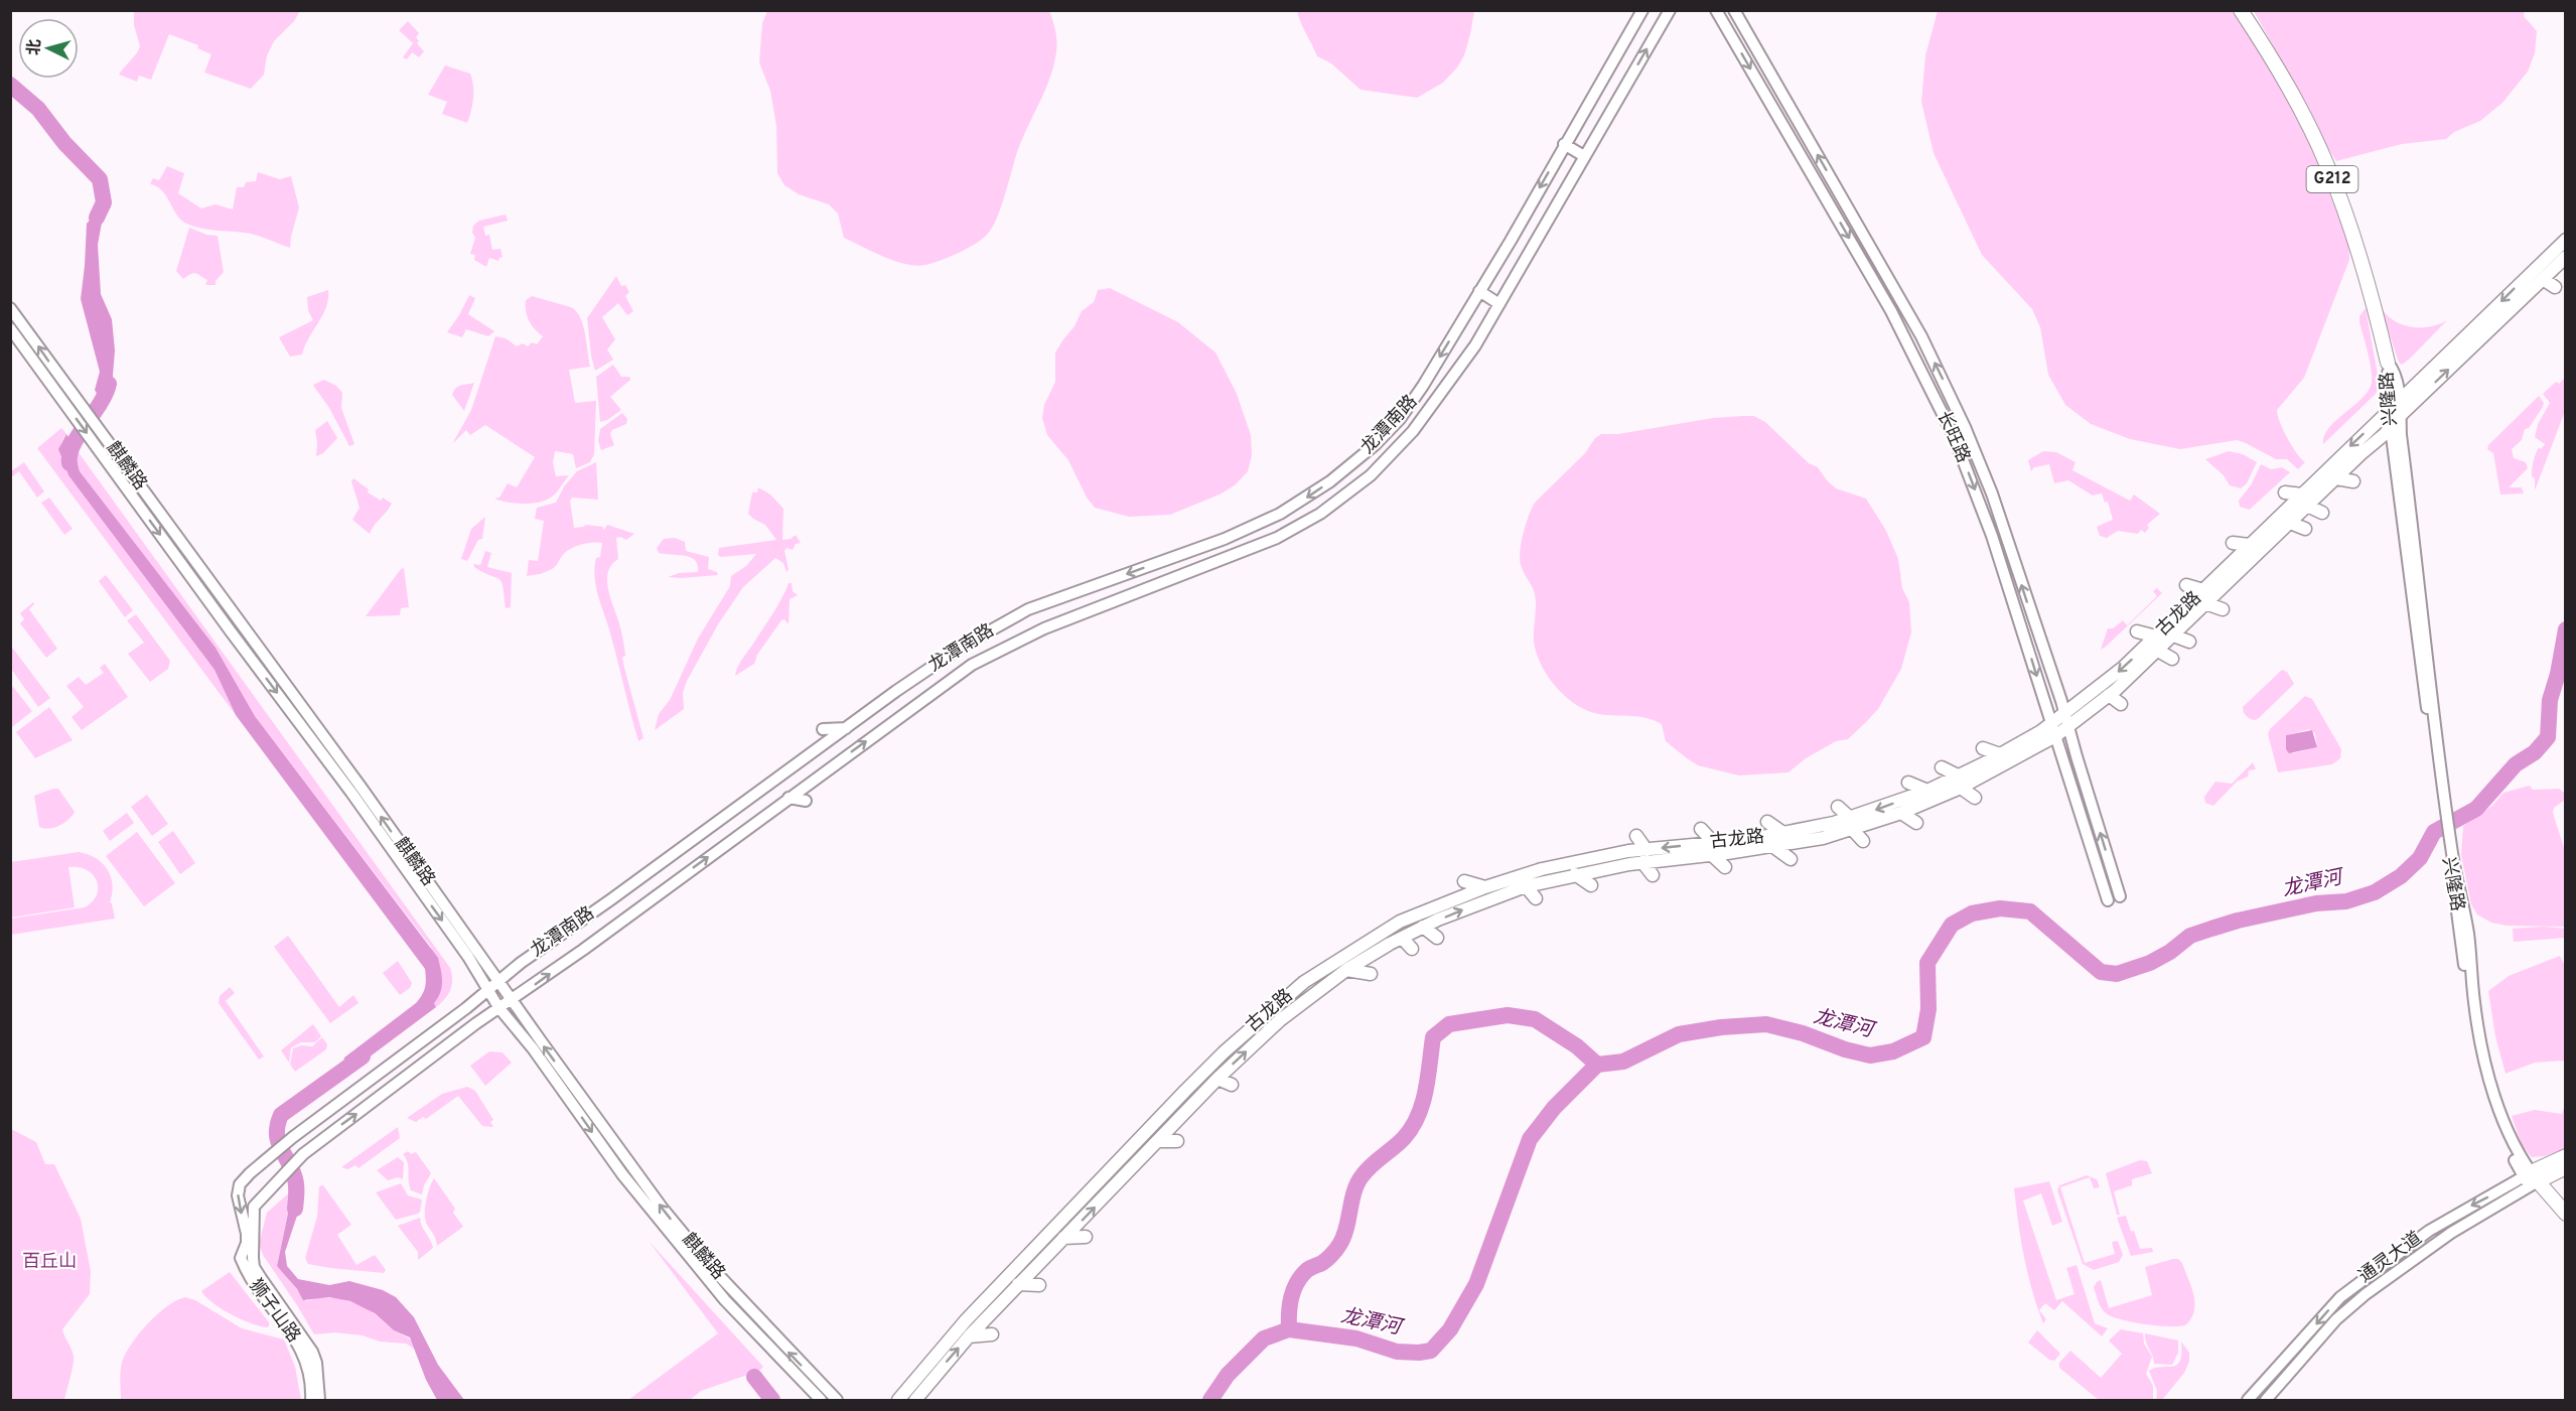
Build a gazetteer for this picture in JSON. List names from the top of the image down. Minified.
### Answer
{"streets":{"highway":["G212","通灵大道"],"main road":["兴隆路","龙潭南路","长旺路","麒麟路","古龙路","狮子山路"]},"crossings":[["G212","兴隆路"],["兴隆路","古龙路"],["兴隆路","通灵大道"],["龙潭南路","麒麟路"],["龙潭南路","狮子山路"],["长旺路","古龙路"]],"one_way":["通灵大道"],"water":["龙潭河"],"parks":["百丘山"],"north":"left"}
